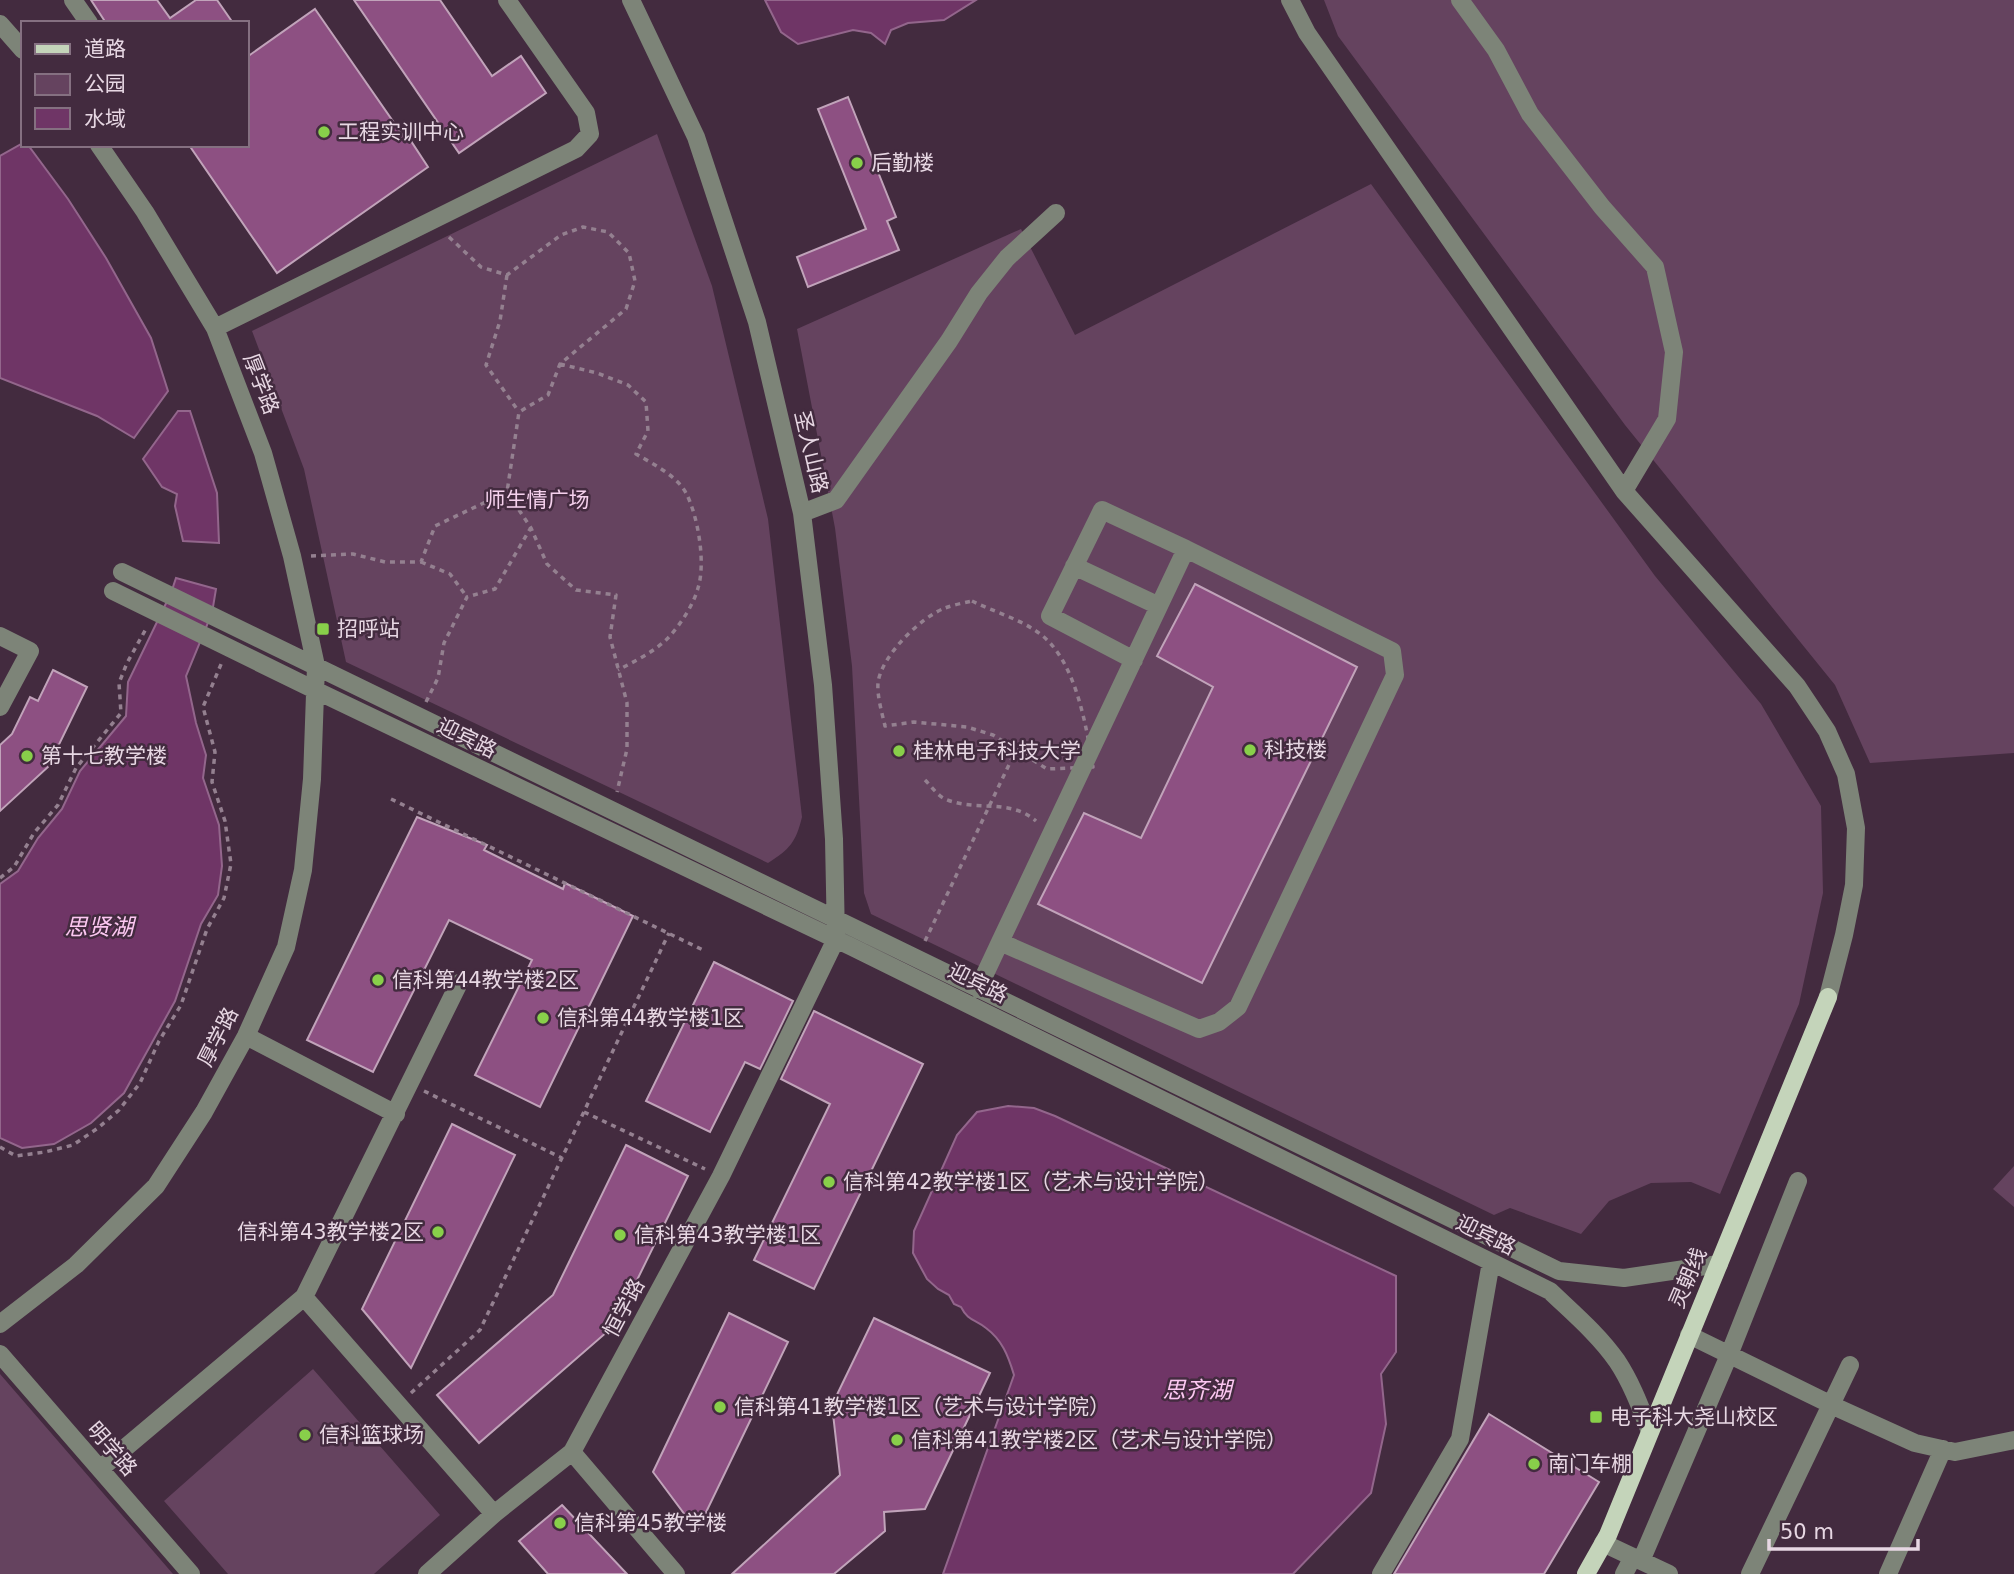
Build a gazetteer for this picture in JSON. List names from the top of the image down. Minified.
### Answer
{"streets":{"main road":["灵朝线"],"street":["厚学路","圣人山路","迎宾路","恒学路","明学路"]},"crossings":[["厚学路","迎宾路"],["圣人山路","迎宾路"],["圣人山路","恒学路"],["迎宾路","灵朝线"],["迎宾路","恒学路"]],"water":["思贤湖","思齐湖"],"parks":["师生情广场"],"places":{"other":["工程实训中心","后勤楼","科技楼","桂林电子科技大学","第十七教学楼","信科第44教学楼2区","信科第44教学楼1区","信科第42教学楼1区（艺术与设计学院）","信科第43教学楼2区","信科第43教学楼1区","信科第41教学楼1区（艺术与设计学院）","信科篮球场","信科第41教学楼2区（艺术与设计学院）","南门车棚","信科第45教学楼"],"transit":["招呼站","电子科大尧山校区"]},"legend":["道路","公园","水域"],"scale_bar":"50 m"}
